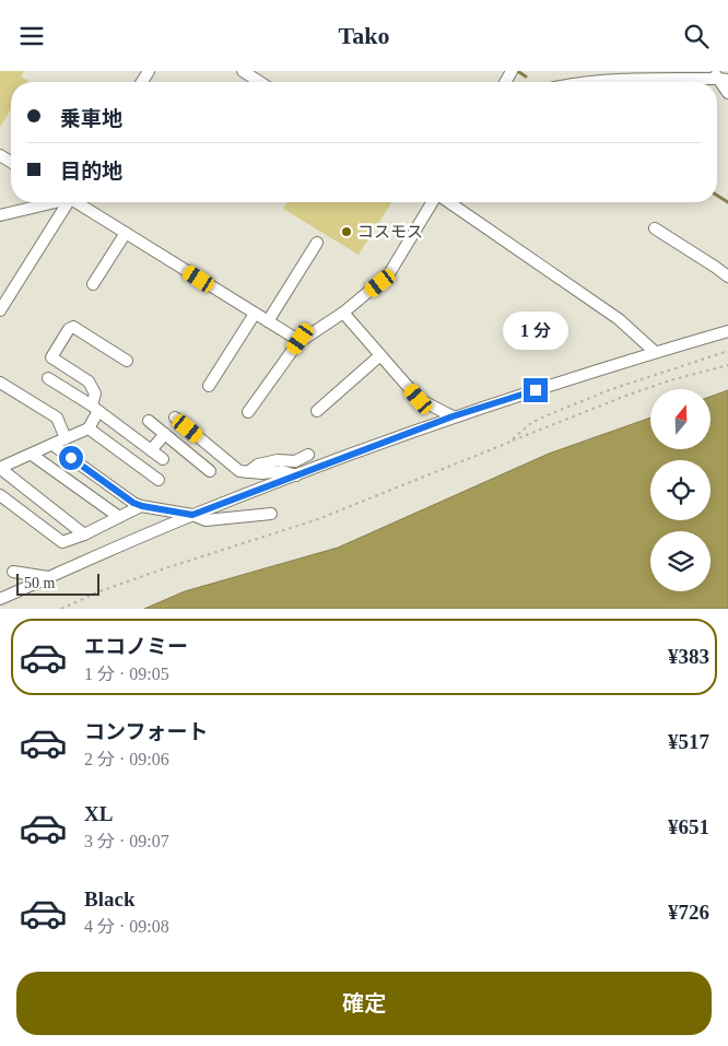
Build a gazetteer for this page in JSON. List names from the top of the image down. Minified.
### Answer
{"places":["コスモス"],"scale_bar":"50 m","north":"top","page":{"header":"Tako","banner":["乗車地","目的地"],"bubble":"1 分","scale":"50 m","list":[{"name":"エコノミー","note":"1 分 · 09:05","value":"¥383"},{"name":"コンフォート","note":"2 分 · 09:06","value":"¥517"},{"name":"XL","note":"3 分 · 09:07","value":"¥651"},{"name":"Black","note":"4 分 · 09:08","value":"¥726"}],"buttons":"確定"}}
